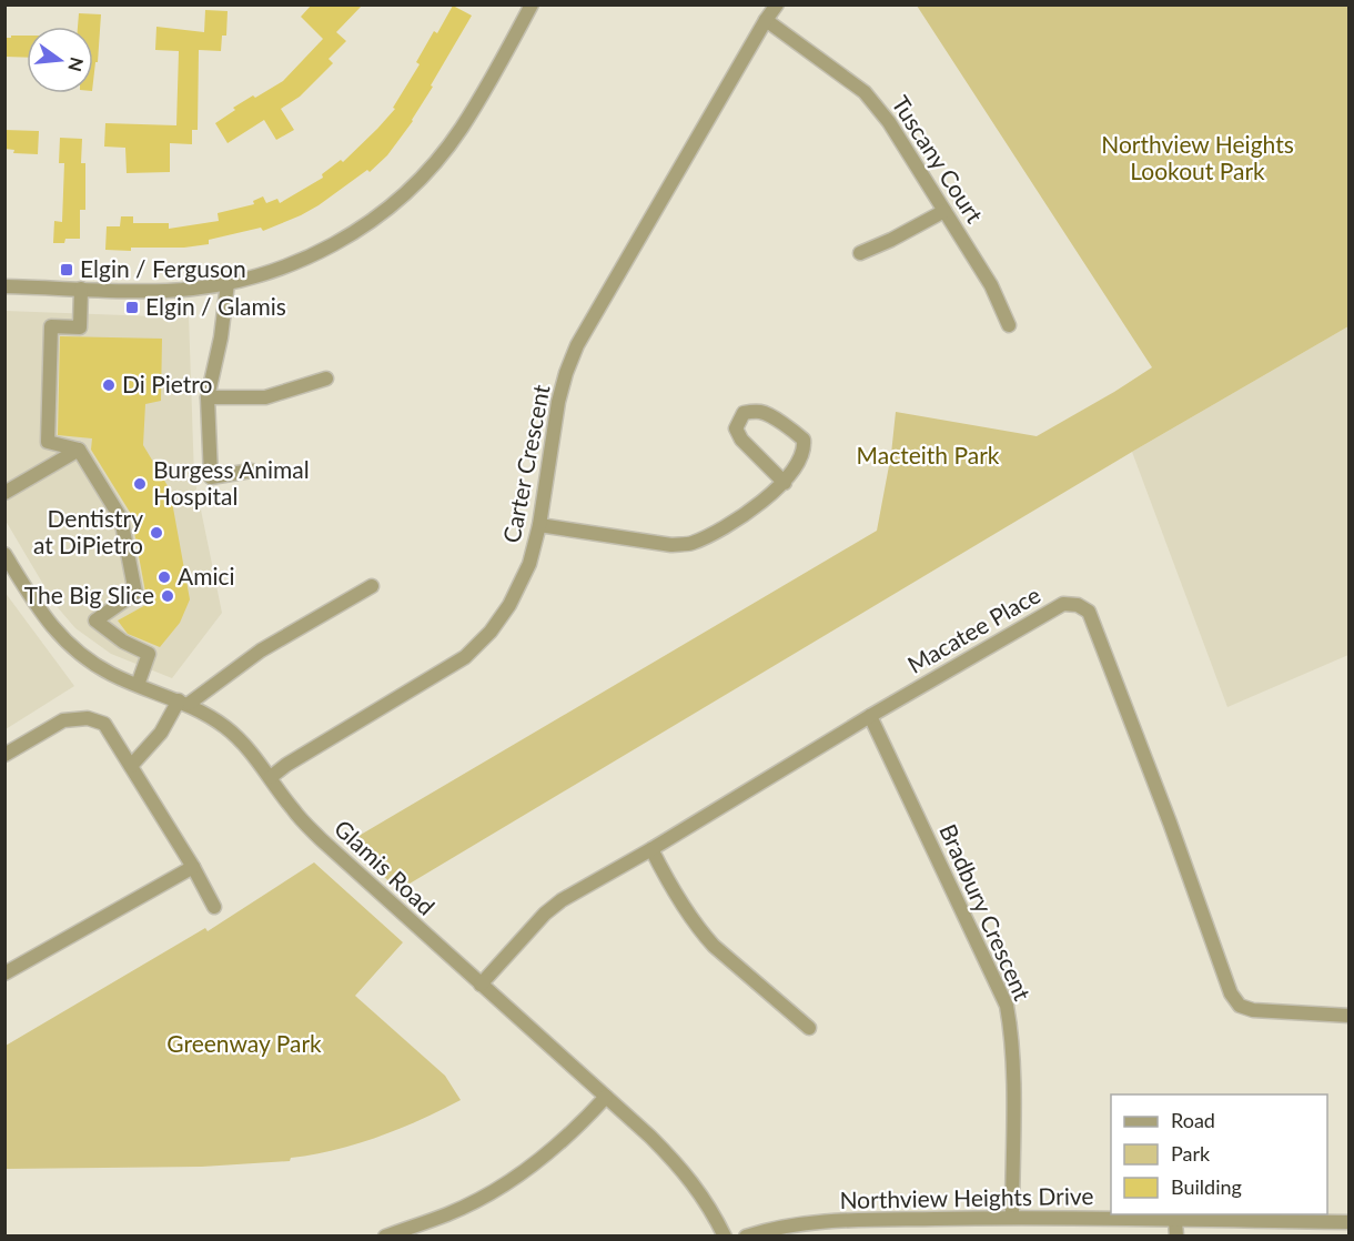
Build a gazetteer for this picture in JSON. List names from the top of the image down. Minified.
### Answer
{"streets":{"street":["Tuscany Court","Carter Crescent","Macatee Place","Glamis Road","Bradbury Crescent","Northview Heights Drive"]},"crossings":[["Tuscany Court","Carter Crescent"],["Carter Crescent","Glamis Road"],["Macatee Place","Glamis Road"],["Macatee Place","Bradbury Crescent"],["Bradbury Crescent","Northview Heights Drive"]],"parks":["Northview Heights Lookout Park","Macteith Park","Greenway Park"],"places":{"transit":["Elgin / Ferguson","Elgin / Glamis"],"other":["Di Pietro","Burgess Animal Hospital","Dentistry at DiPietro","Amici","The Big Slice"]},"legend":["Road","Park","Building"],"north":"right"}
